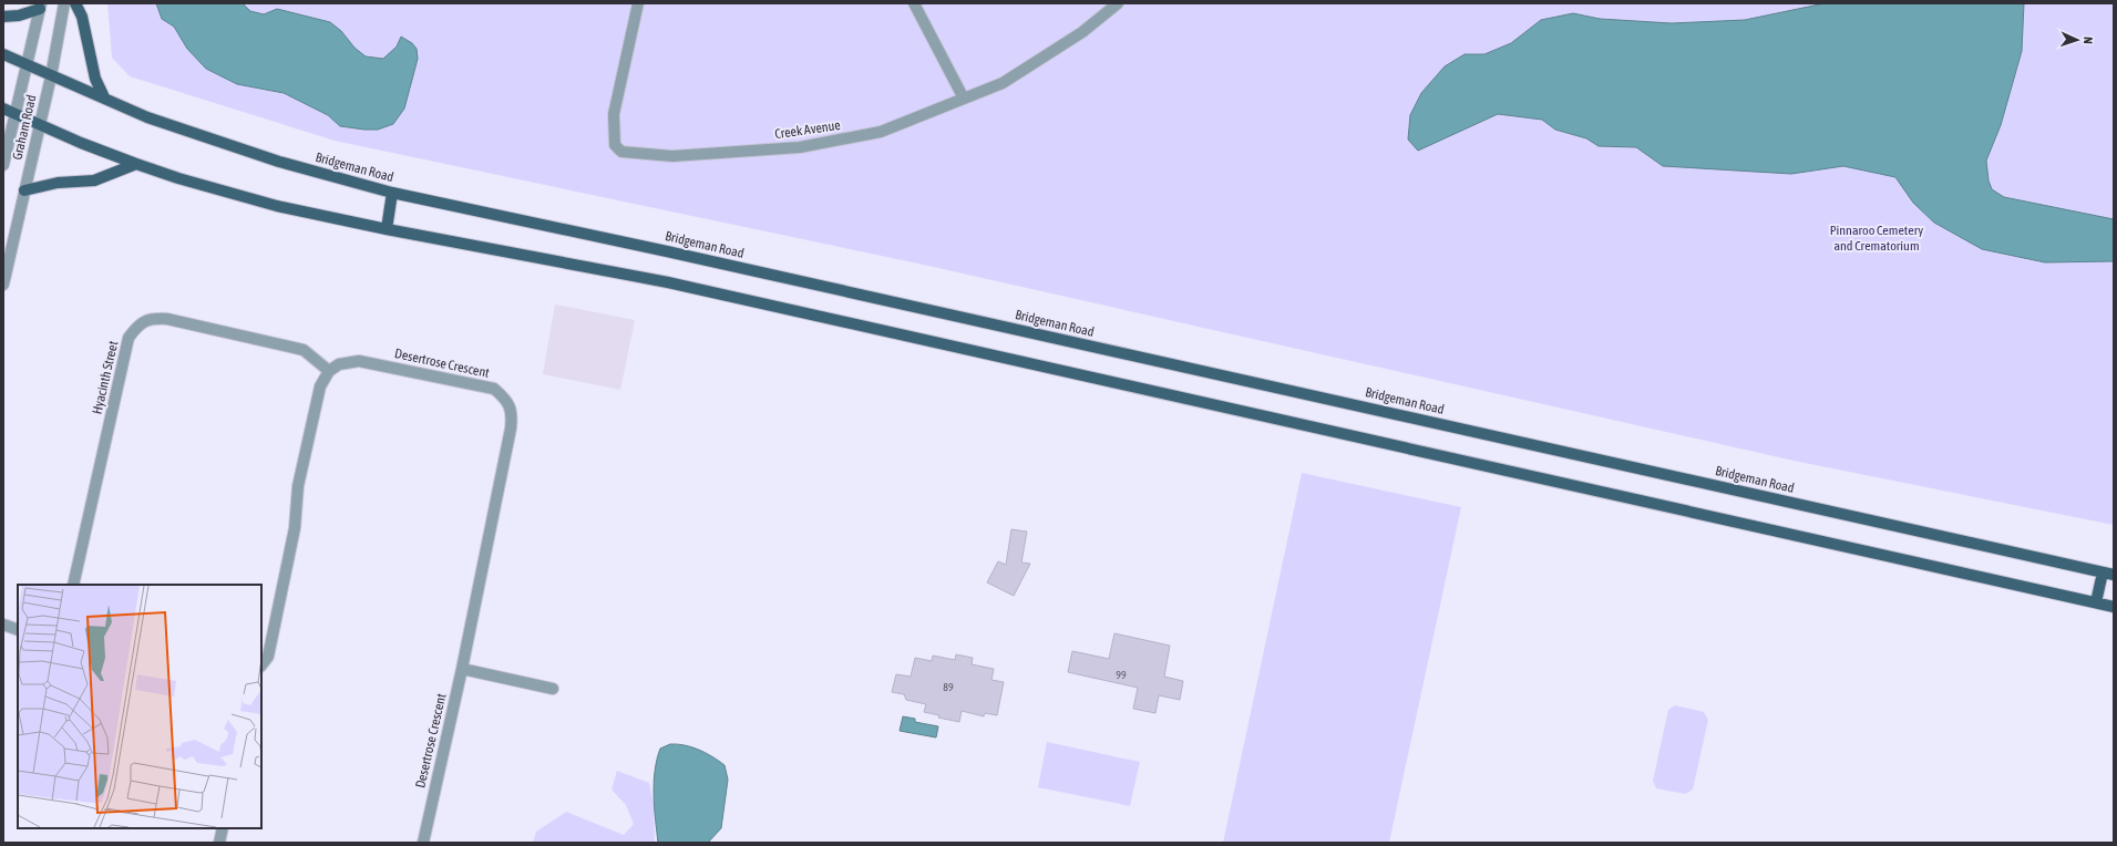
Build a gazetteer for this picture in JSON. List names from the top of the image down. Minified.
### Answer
{"streets":{"main road":["Bridgeman Road"],"street":["Graham Road","Creek Avenue","Desertrose Crescent","Hyacinth Street"]},"crossings":[["Graham Road","Bridgeman Road"],["Desertrose Crescent","Hyacinth Street"]],"parks":["Pinnaroo Cemetery and Crematorium"],"house_numbers":["99","89"],"north":"right"}
